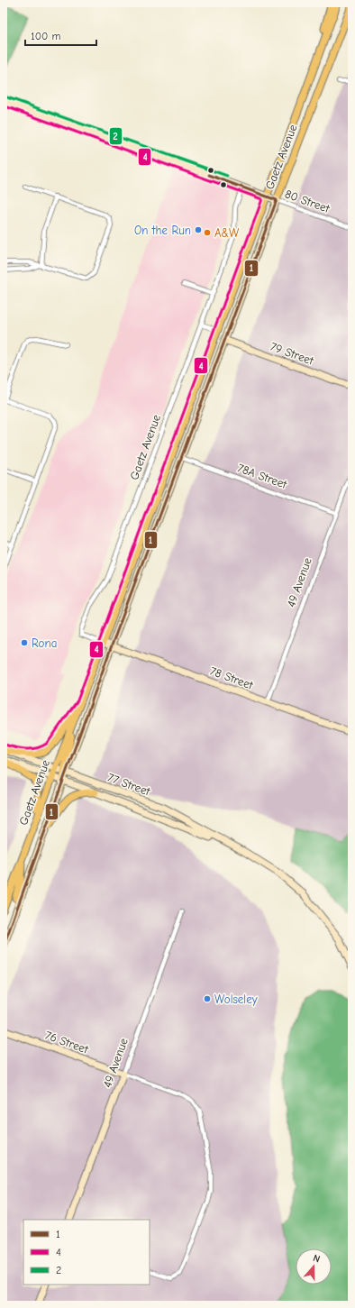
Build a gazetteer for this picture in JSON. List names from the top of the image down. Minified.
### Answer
{"streets":{"main road":["Gaetz Avenue"],"street":["80 Street","79 Street","78A Street","49 Avenue","78 Street","77 Street","76 Street"]},"crossings":[["Gaetz Avenue","80 Street"],["Gaetz Avenue","79 Street"],["Gaetz Avenue","78A Street"],["Gaetz Avenue","78 Street"],["Gaetz Avenue","77 Street"],["78A Street","49 Avenue"],["49 Avenue","78 Street"],["49 Avenue","76 Street"]],"places":["On the Run","A&W","Rona","Wolseley"],"lines":["transit line 2","transit line 4","transit line 1"],"legend":["1","4","2"],"scale_bar":"100 m","north":"top"}
